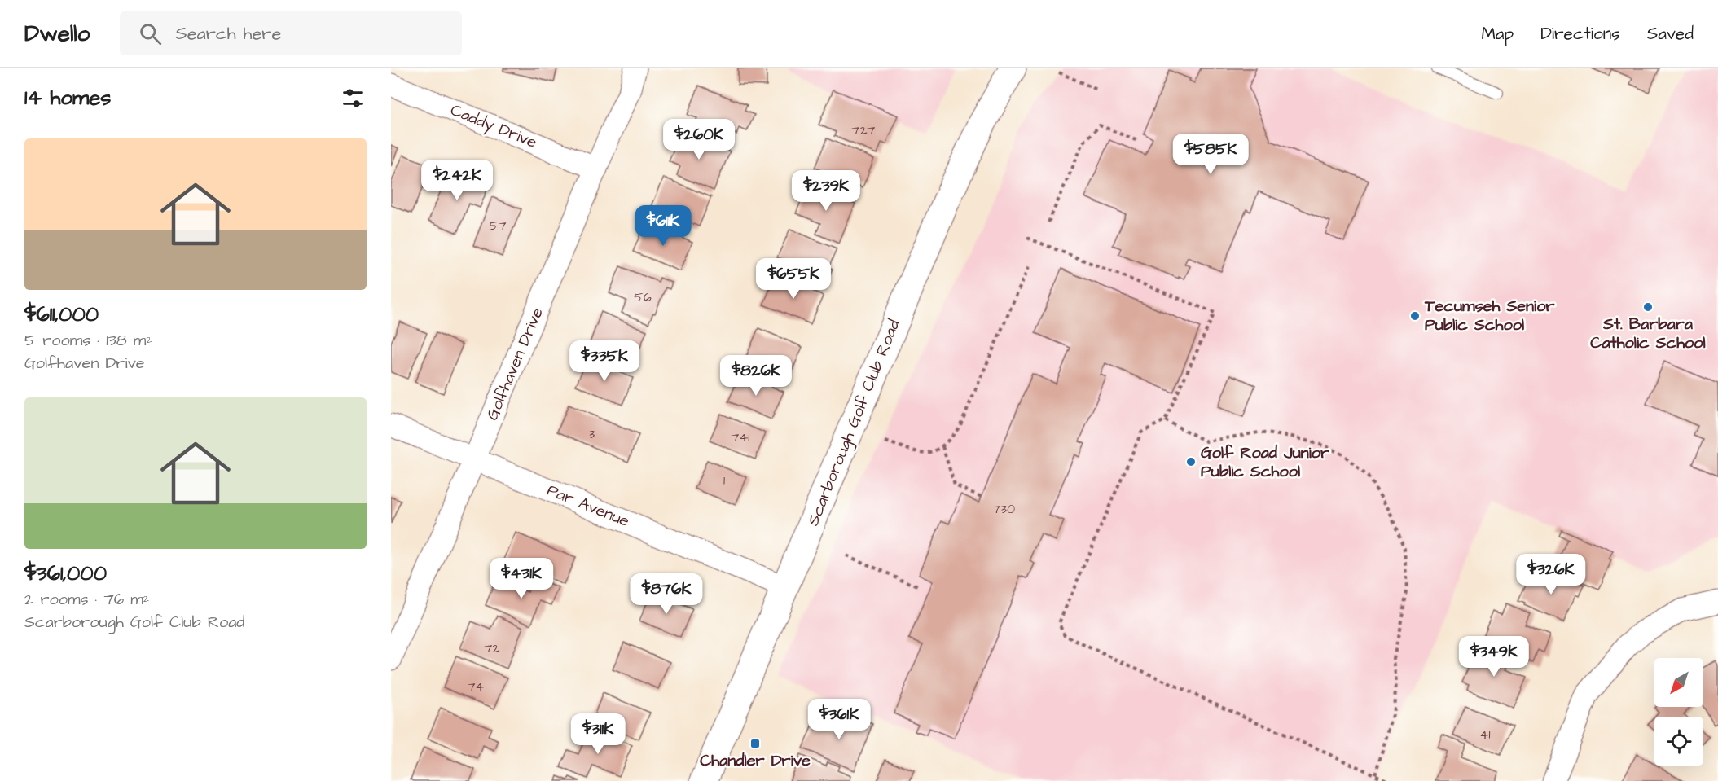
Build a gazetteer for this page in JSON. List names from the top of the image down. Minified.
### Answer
{"streets":{"street":["Caddy Drive","Golfhaven Drive","Scarborough Golf Club Road","Par Avenue"]},"crossings":[["Caddy Drive","Golfhaven Drive"],["Golfhaven Drive","Par Avenue"],["Scarborough Golf Club Road","Par Avenue"]],"places":{"other":["St. Barbara Catholic School","Tecumseh Senior Public School","Golf Road Junior Public School"],"transit":["Chandler Drive"]},"house_numbers":["727","57","56","3","741","1","730","72","74","41"],"north":"bottom left","page":{"header":"Dwello","search":"Search here","nav":["Map","Directions","Saved"],"heading":"14 homes","price":["$260K","$585K","$242K","$239K","$611K","$655K","$335K","$826K","$326K","$431K","$876K","$349K","$361K","$311K"],"list":[{"name":"$611,000","note":"5 rooms · 138 m² · Golfhaven Drive"},{"name":"$361,000","note":"2 rooms · 76 m² · Scarborough Golf Club Road"}]}}
